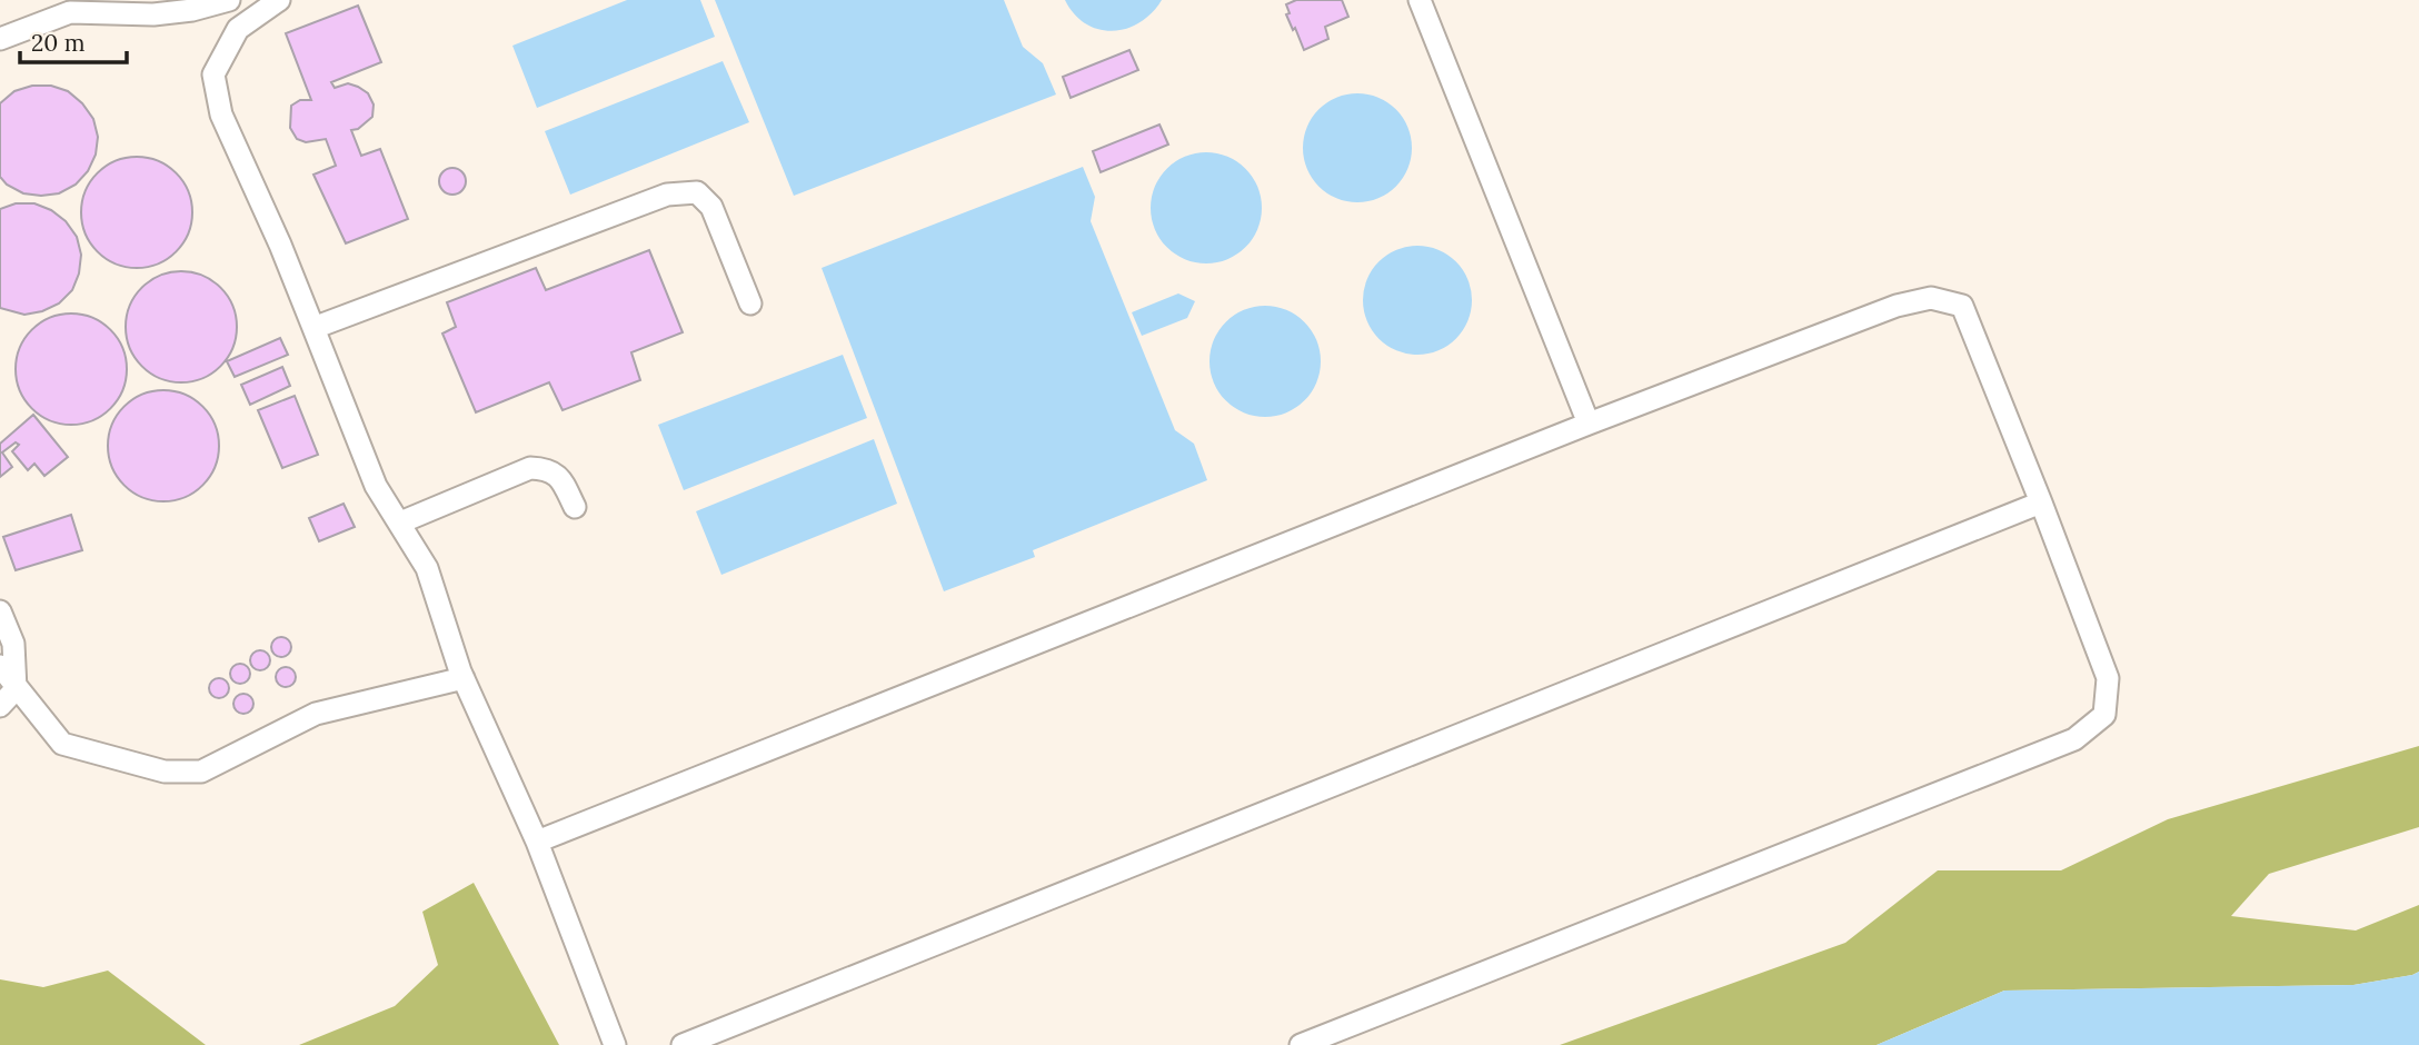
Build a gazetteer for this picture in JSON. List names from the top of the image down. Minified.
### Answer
{"scale_bar":"20 m"}
